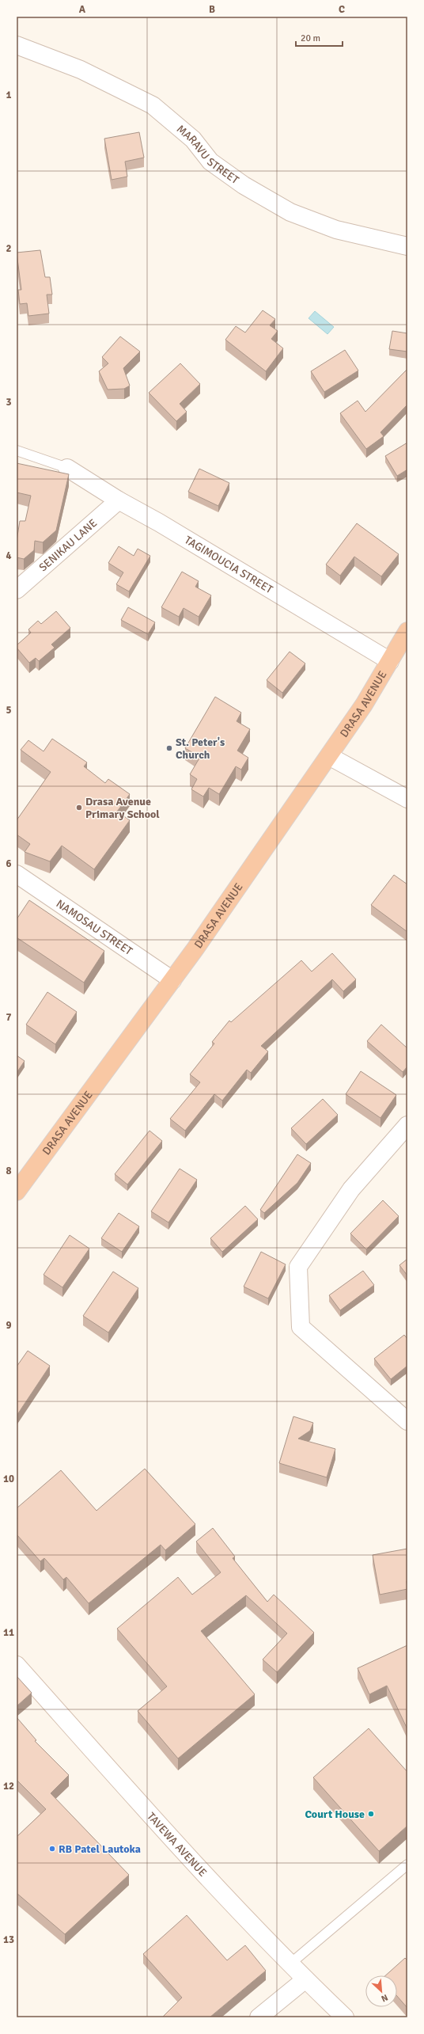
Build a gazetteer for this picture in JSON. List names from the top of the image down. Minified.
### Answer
{"streets":{"highway":["DRASA AVENUE"],"street":["MARAVU STREET","SENIKAU LANE","TAGIMOUCIA STREET","NAMOSAU STREET","TAVEWA AVENUE"]},"crossings":[["SENIKAU LANE","TAGIMOUCIA STREET"],["TAGIMOUCIA STREET","DRASA AVENUE"],["DRASA AVENUE","NAMOSAU STREET"]],"places":["St. Peter's Church","Drasa Avenue Primary School","Court House","RB Patel Lautoka"],"scale_bar":"20 m","north":"bottom right","grid":{"columns":["A","B","C"],"rows":["1","2","3","4","5","6","7","8","9","10","11","12","13"]}}
